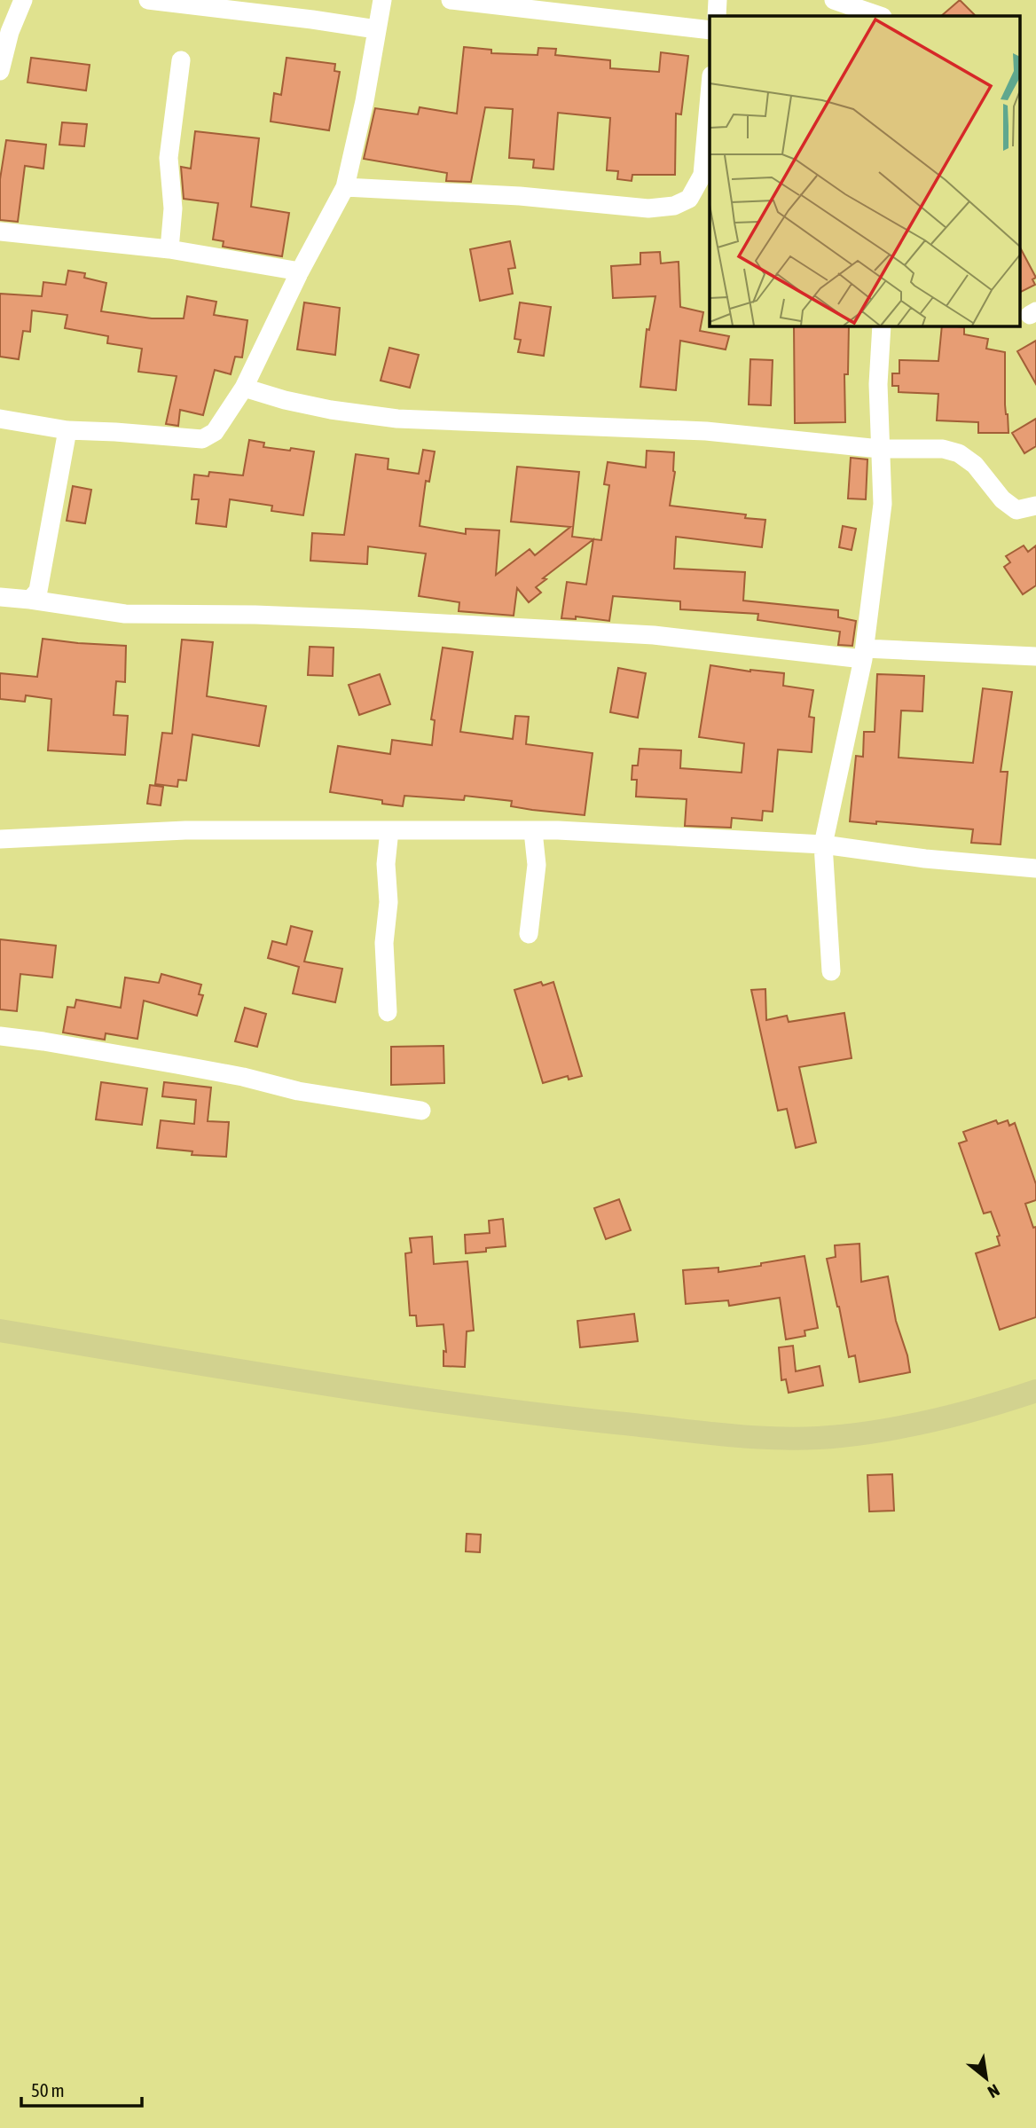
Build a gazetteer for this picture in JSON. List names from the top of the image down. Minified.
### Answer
{"scale_bar":"50 m","north":"bottom right"}
